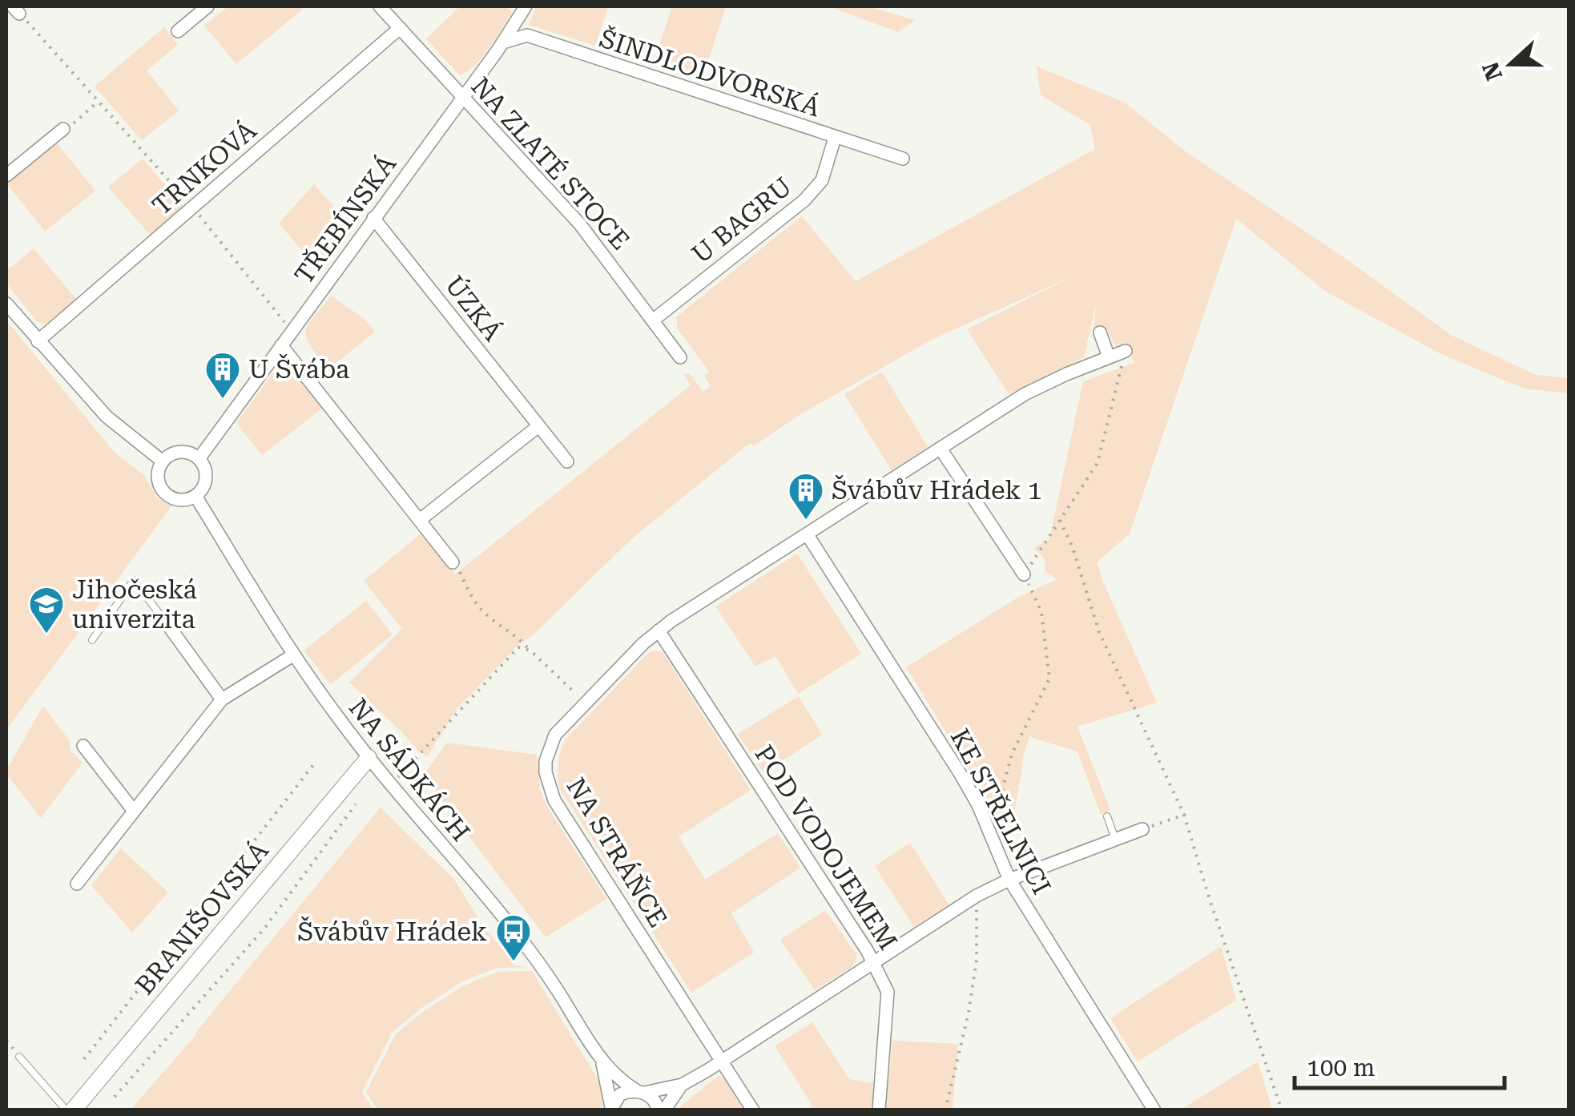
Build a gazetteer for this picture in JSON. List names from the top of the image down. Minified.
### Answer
{"streets":{"street":["ŠINDLODVORSKÁ","NA ZLATÉ STOCE","TRNKOVÁ","TŘEBÍNSKÁ","U BAGRU","ÚZKÁ","NA SÁDKÁCH","KE STŘELNICI","POD VODOJEMEM","NA STRÁŇCE","BRANIŠOVSKÁ"]},"crossings":[["ŠINDLODVORSKÁ","TŘEBÍNSKÁ"],["ŠINDLODVORSKÁ","U BAGRU"],["NA ZLATÉ STOCE","TRNKOVÁ"],["NA ZLATÉ STOCE","TŘEBÍNSKÁ"],["NA ZLATÉ STOCE","U BAGRU"],["TŘEBÍNSKÁ","ÚZKÁ"],["TŘEBÍNSKÁ","NA SÁDKÁCH"],["NA SÁDKÁCH","BRANIŠOVSKÁ"],["KE STŘELNICI","NA STRÁŇCE"],["POD VODOJEMEM","NA STRÁŇCE"]],"places":{"building":["U Švába","Švábův Hrádek 1"],"school or university":["Jihočeská univerzita"],"bus stop":["Švábův Hrádek"]},"scale_bar":"100 m","north":"left"}
